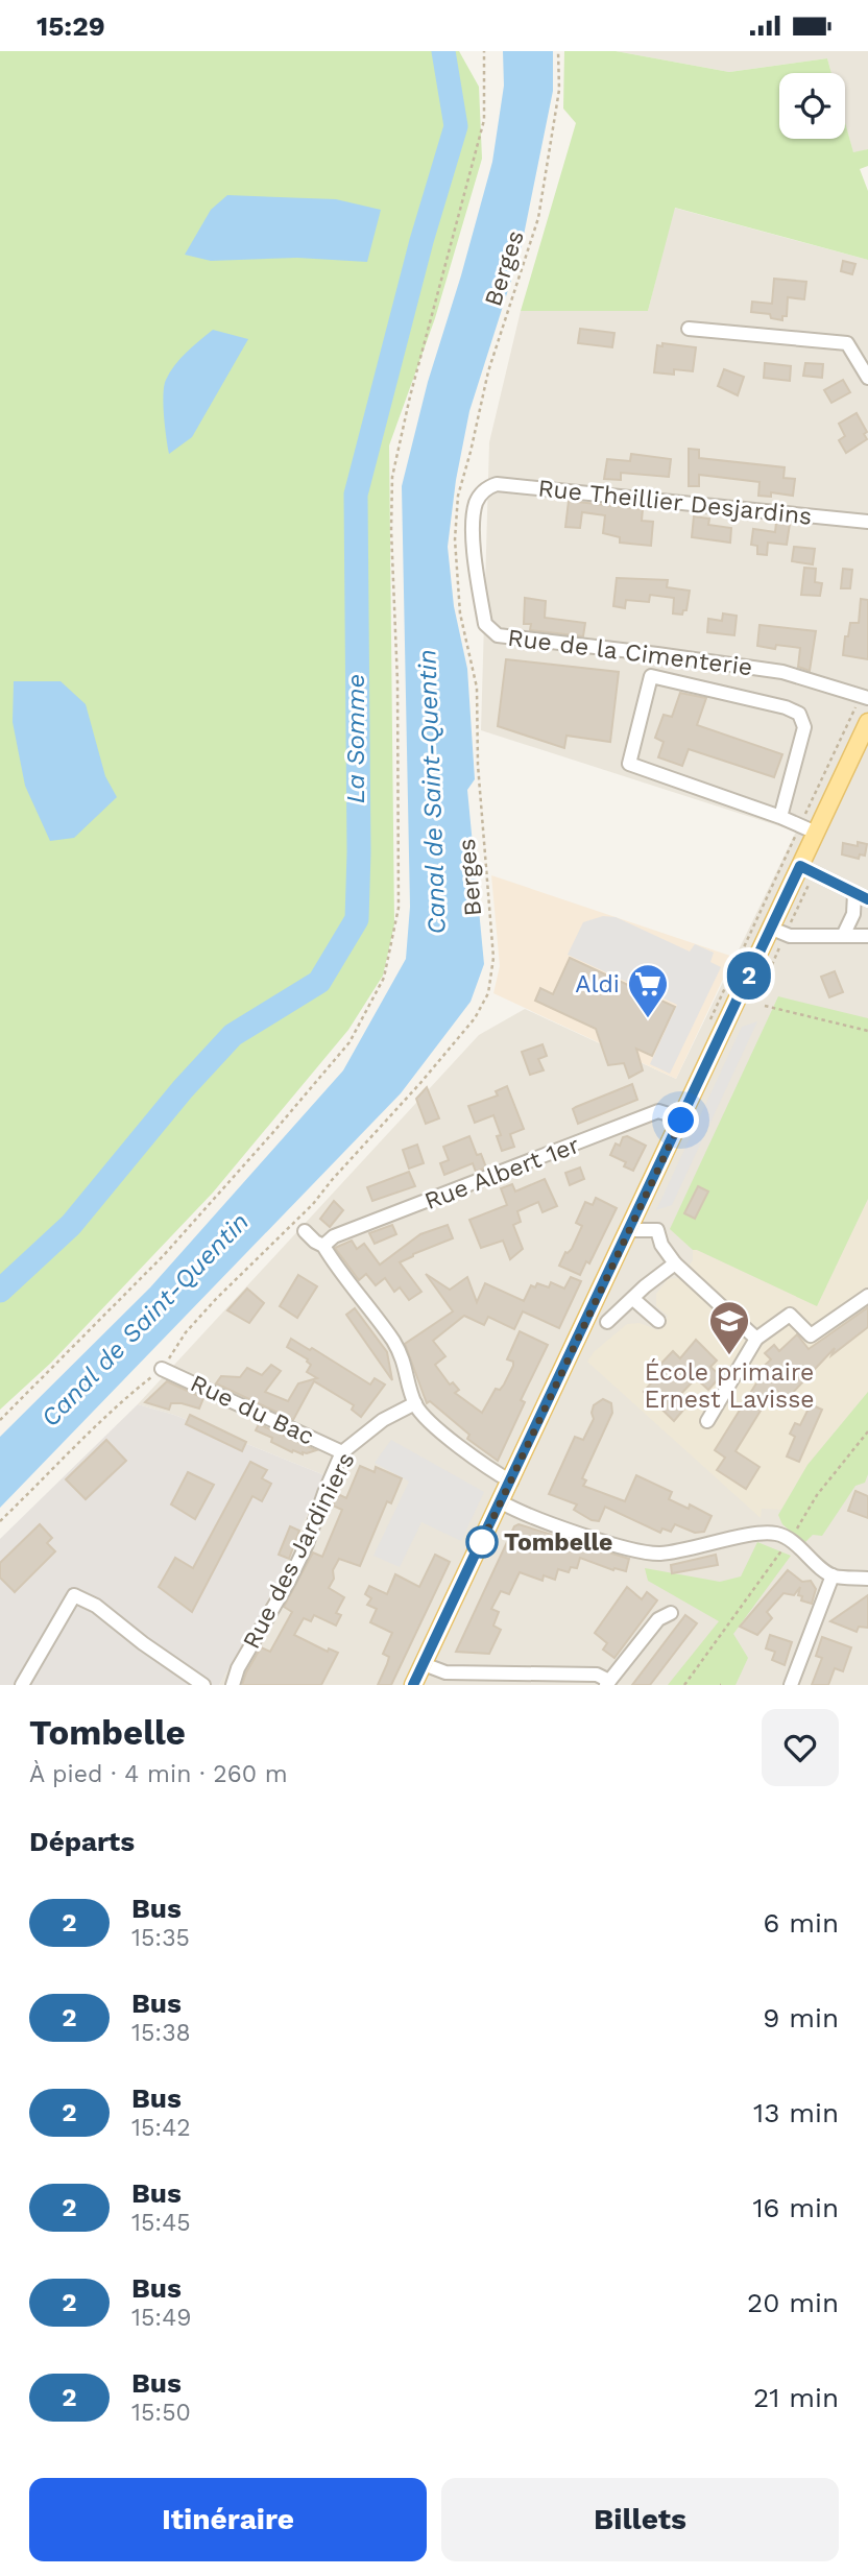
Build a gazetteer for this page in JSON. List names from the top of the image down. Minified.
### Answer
{"streets":{"street":["Rue Theillier Desjardins","Rue de la Cimenterie","Rue Albert 1er","Rue du Bac","Rue des Jardiniers"],"path":["Berges"]},"crossings":[["Berges","Rue du Bac"],["Rue Theillier Desjardins","Rue de la Cimenterie"],["Rue du Bac","Rue des Jardiniers"]],"water":["La Somme","Canal de Saint-Quentin"],"places":{"supermarket":["Aldi"],"school or university":["École primaire Ernest Lavisse"],"other":["Tombelle"]},"lines":["bus line 2"],"page":{"status":"15:29","on_map":"2","heading":[["Tombelle","À pied · 4 min · 260 m"],"Départs"],"list":[{"mark":"2","name":"Bus","note":"15:35","value":"6 min"},{"mark":"2","name":"Bus","note":"15:38","value":"9 min"},{"mark":"2","name":"Bus","note":"15:42","value":"13 min"},{"mark":"2","name":"Bus","note":"15:45","value":"16 min"},{"mark":"2","name":"Bus","note":"15:49","value":"20 min"},{"mark":"2","name":"Bus","note":"15:50","value":"21 min"}],"buttons":["Itinéraire","Billets"]}}
